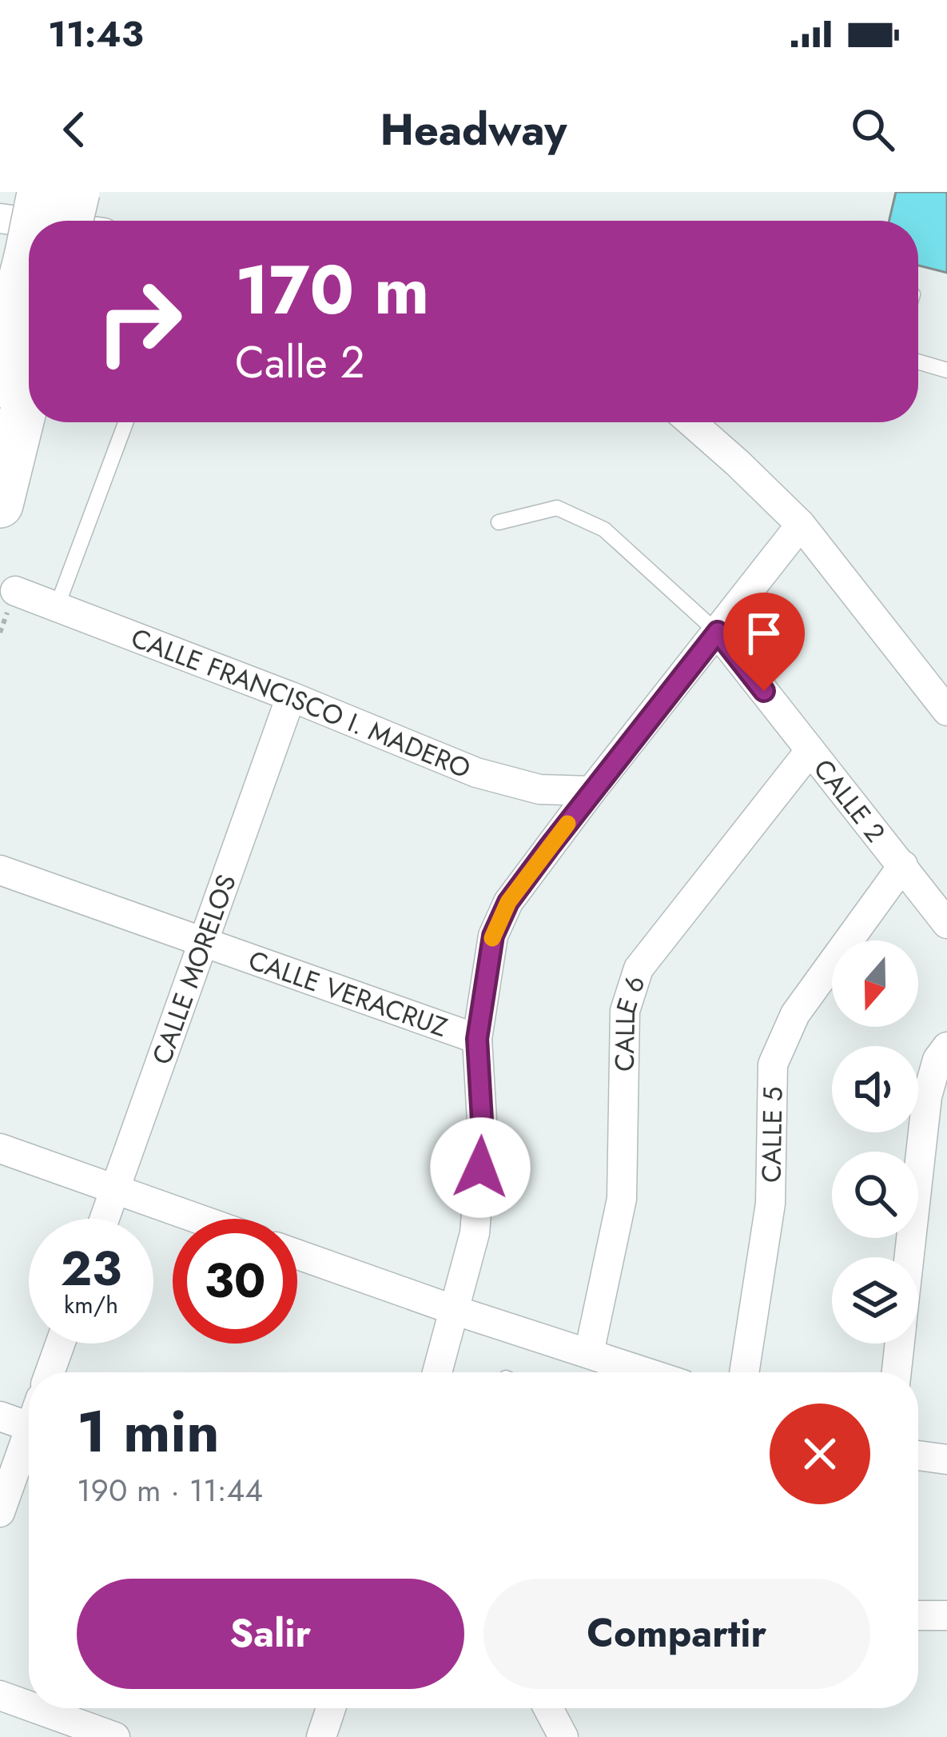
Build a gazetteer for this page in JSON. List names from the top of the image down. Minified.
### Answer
{"streets":{"street":["CALLE FRANCISCO I. MADERO","CALLE 2","CALLE MORELOS","CALLE VERACRUZ","CALLE 6","CALLE 5"]},"crossings":[["CALLE FRANCISCO I. MADERO","CALLE MORELOS"],["CALLE 2","CALLE 6"],["CALLE 2","CALLE 5"],["CALLE MORELOS","CALLE VERACRUZ"]],"north":"bottom","page":{"status":"11:43","header":"Headway","turn":["170 m","Calle 2"],"speed":"23 km/h","limit":"30","heading":["1 min","190 m · 11:44"],"buttons":["Salir","Compartir"]}}
